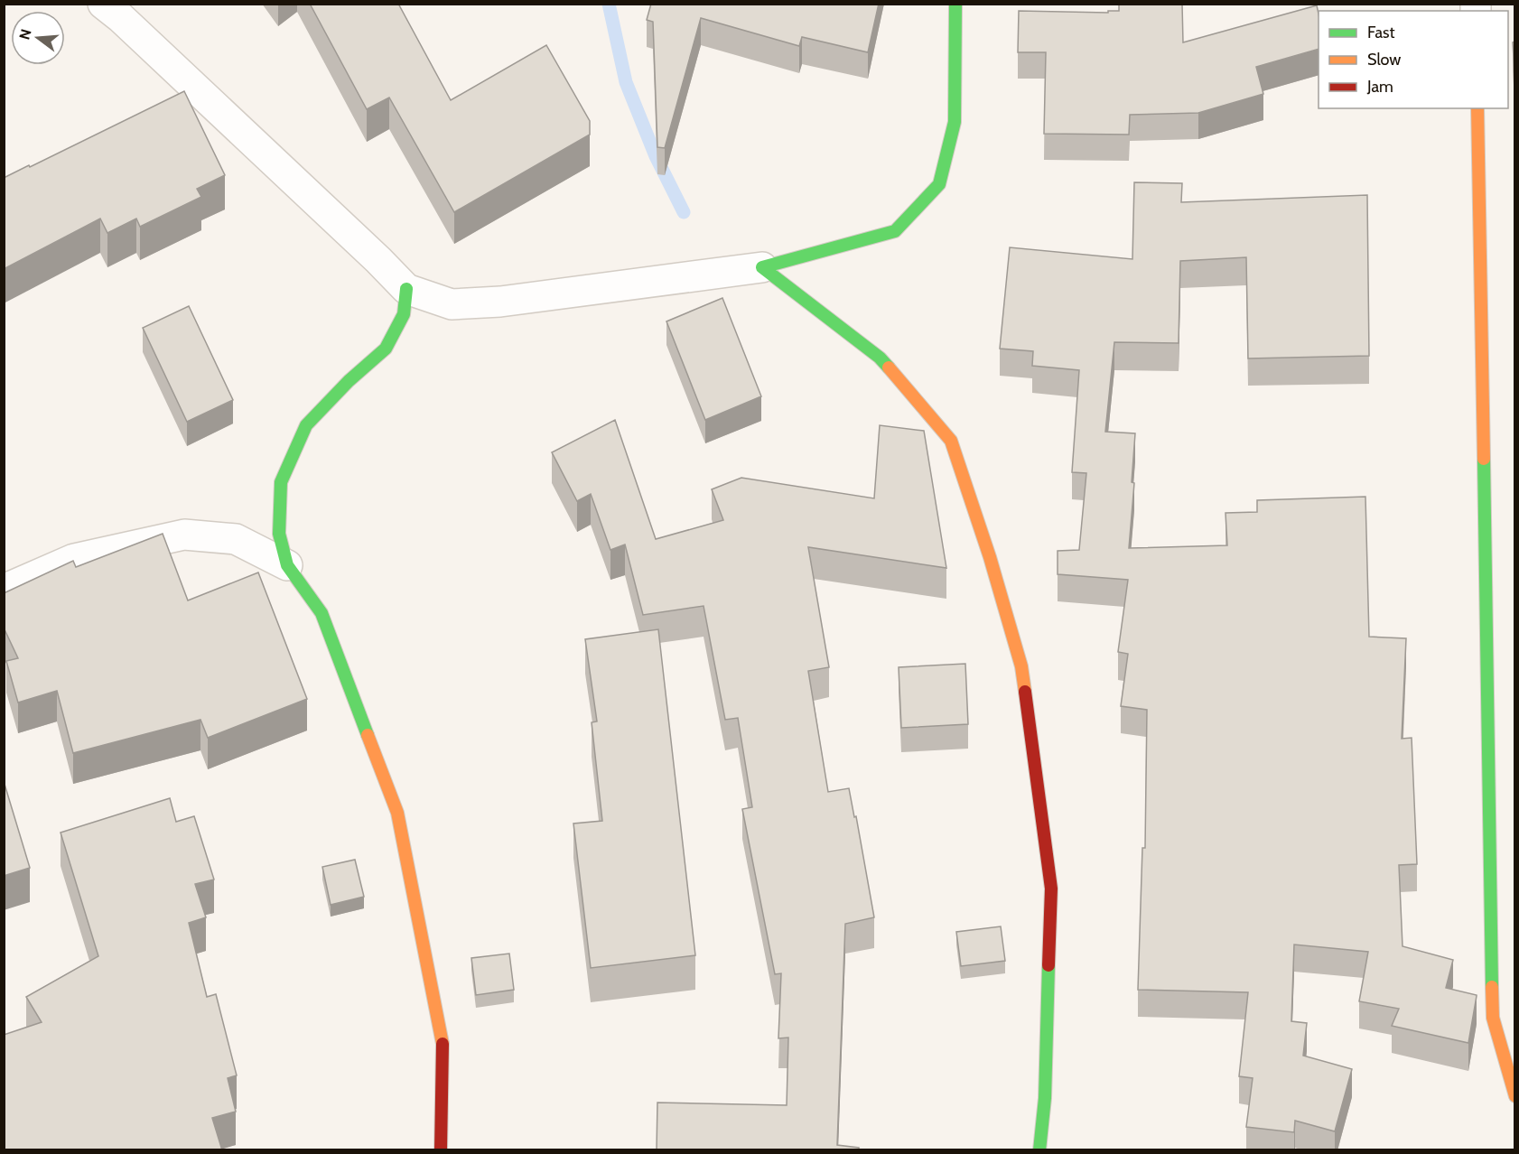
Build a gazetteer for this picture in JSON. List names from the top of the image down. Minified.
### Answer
{"legend":["Fast","Slow","Jam"],"north":"left"}
